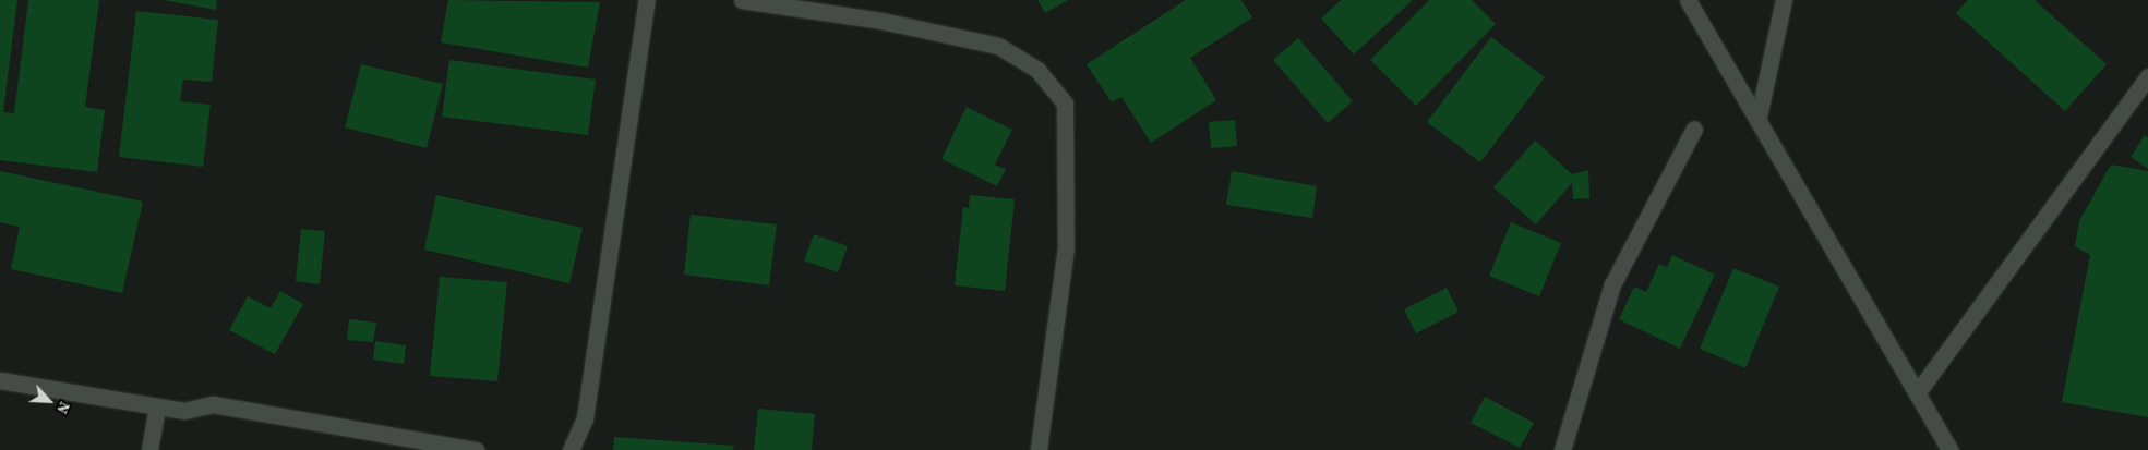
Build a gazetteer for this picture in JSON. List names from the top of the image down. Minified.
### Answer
{"north":"bottom right"}
